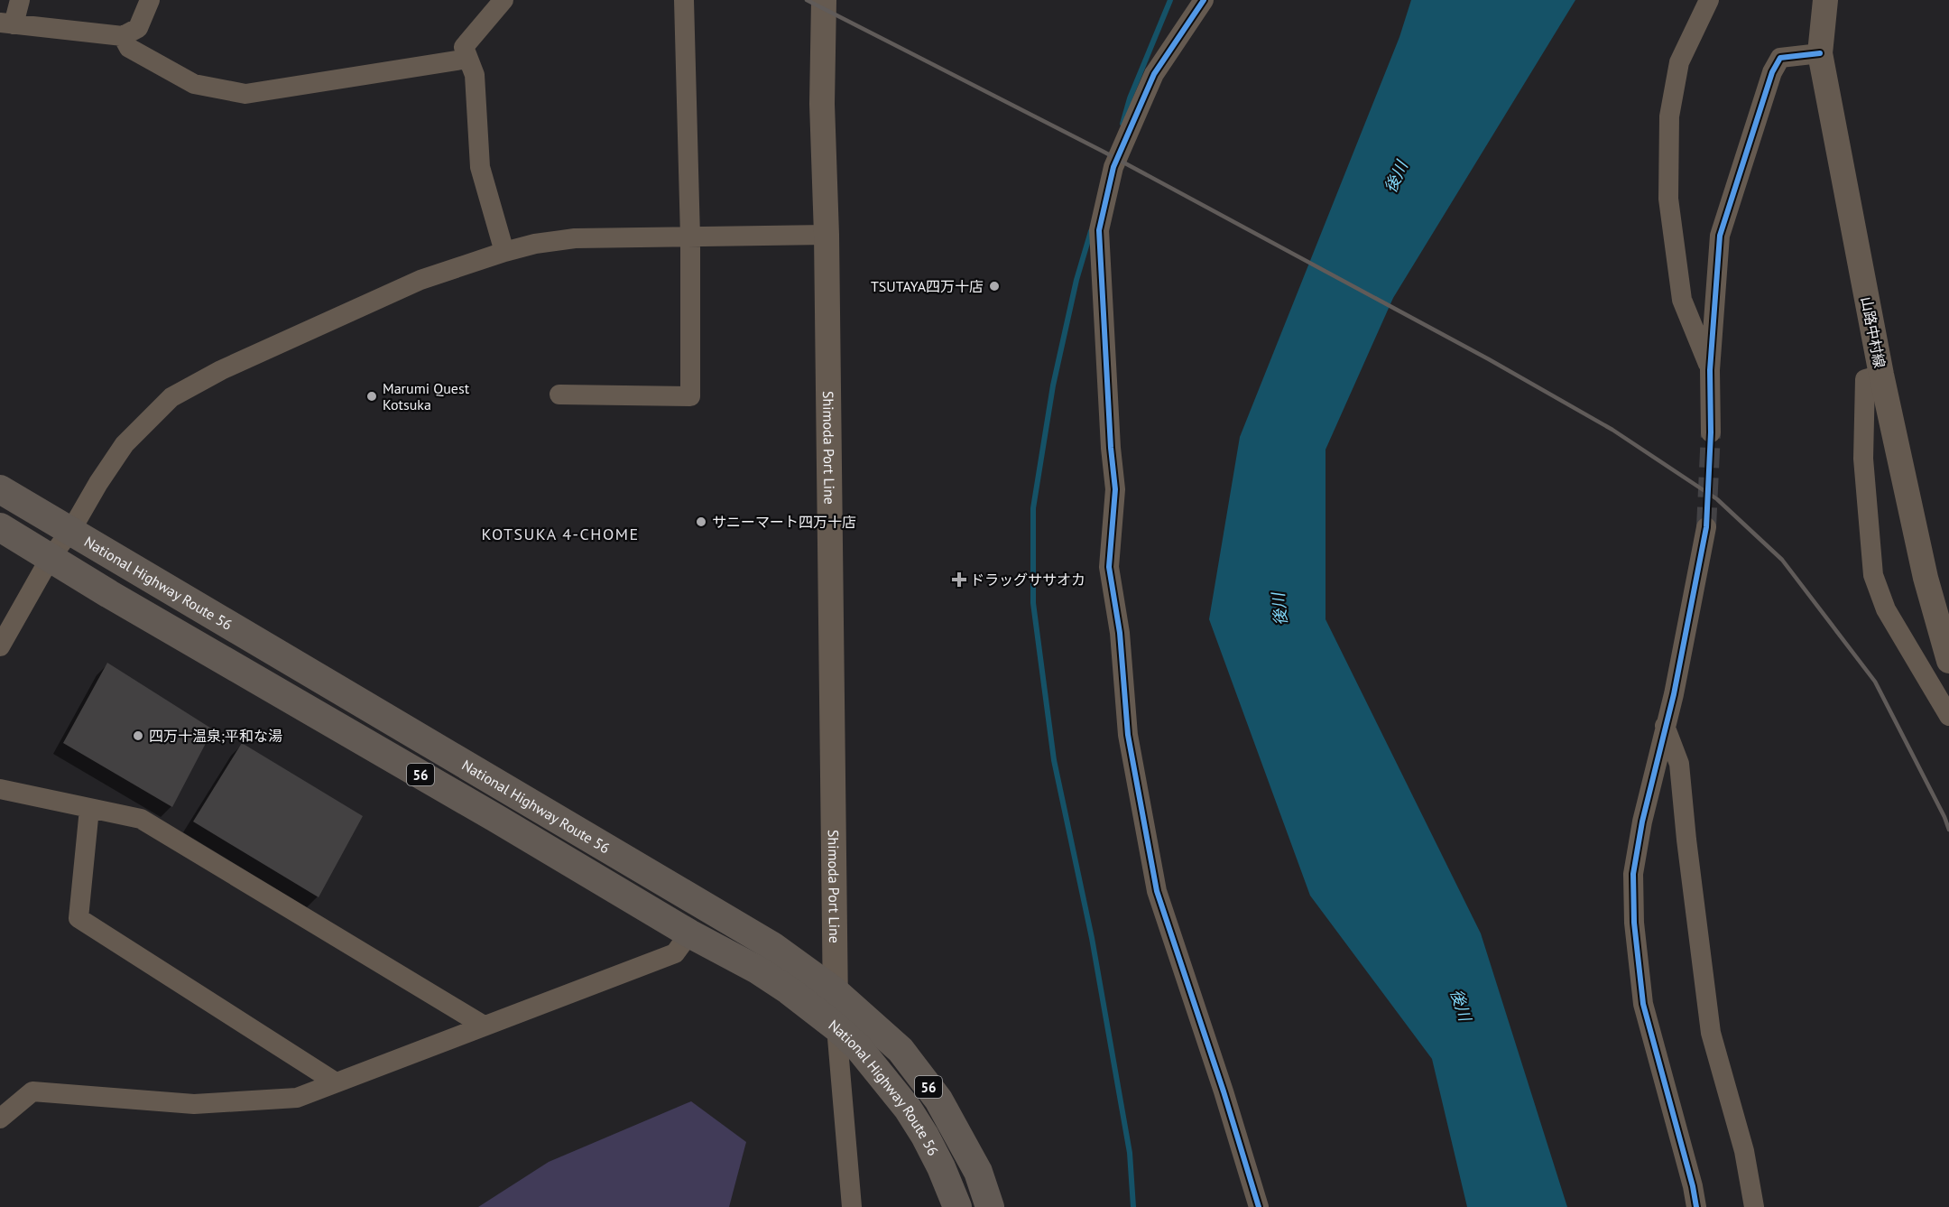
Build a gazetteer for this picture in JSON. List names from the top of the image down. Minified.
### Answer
{"streets":{"highway":["National Highway Route 56","56"],"main road":["山路中村線","Shimoda Port Line"]},"crossings":[["Shimoda Port Line","National Highway Route 56"]],"districts":["KOTSUKA 4-CHOME"],"water":["後川"],"places":{"other":["TSUTAYA四万十店","Marumi Quest Kotsuka","サニーマート四万十店","四万十温泉;平和な湯"],"health":["ドラッグササオカ"]}}
